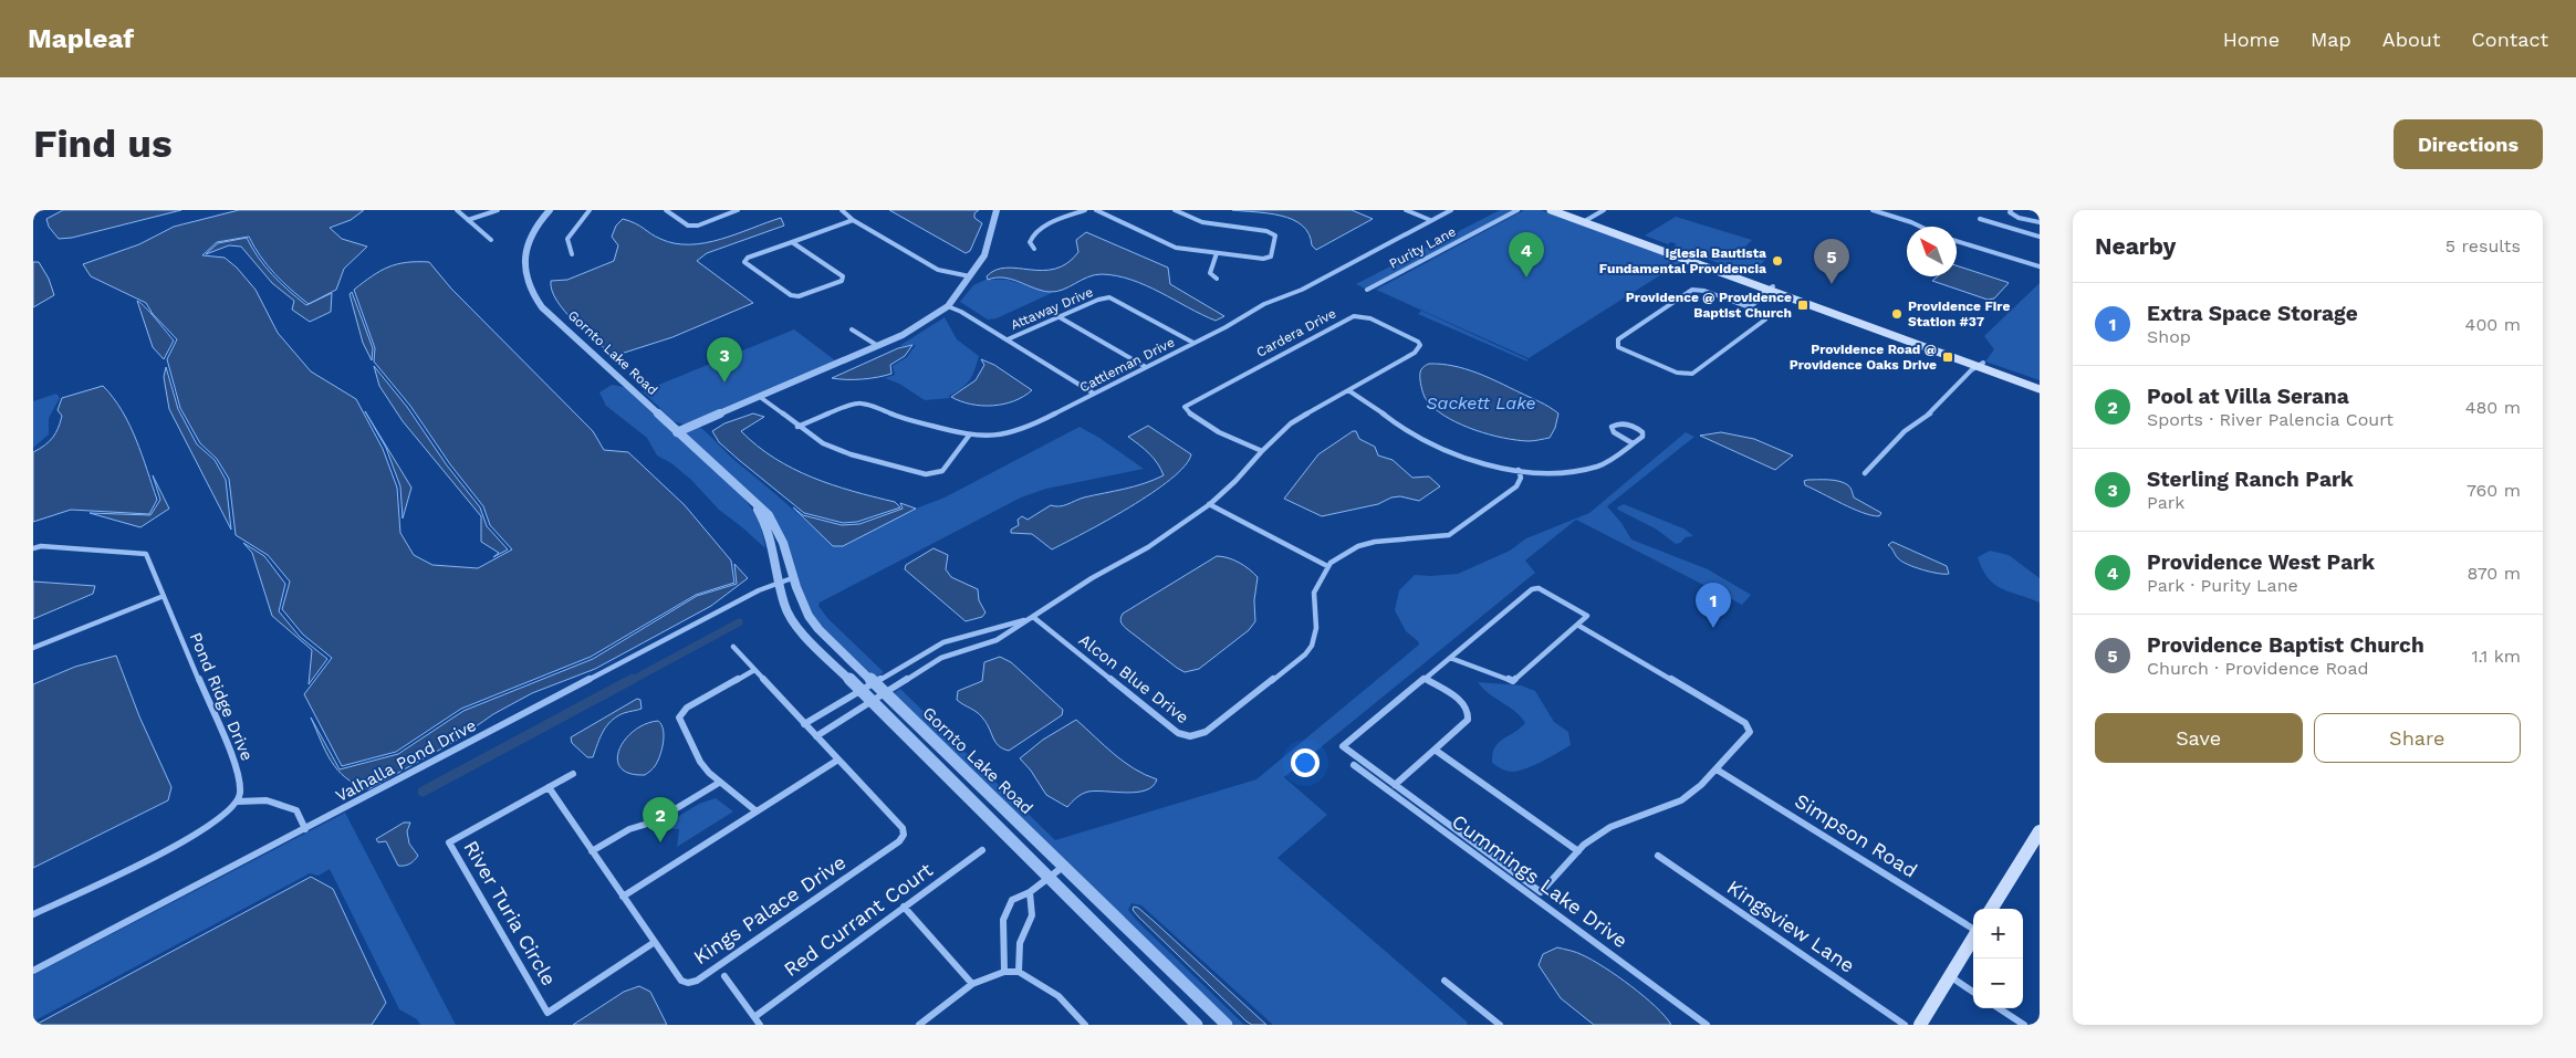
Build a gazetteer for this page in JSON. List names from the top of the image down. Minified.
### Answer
{"streets":{"street":["Purity Lane","Attaway Drive","Cardera Drive","Gornto Lake Road","Cattleman Drive","Alcon Blue Drive","Pond Ridge Drive","Valhalla Pond Drive","Simpson Road","Cummings Lake Drive","Kings Palace Drive","River Turia Circle","Red Currant Court","Kingsview Lane"]},"crossings":[["Attaway Drive","Cattleman Drive"],["Cardera Drive","Gornto Lake Road"],["Cardera Drive","Alcon Blue Drive"],["Gornto Lake Road","Valhalla Pond Drive"],["Kings Palace Drive","River Turia Circle"]],"water":["Sackett Lake"],"places":{"other":["Iglesia Bautista Fundamental Providencia","Providence Fire Station #37"],"transit":["Providence @ Providence Baptist Church","Providence Road @ Providence Oaks Drive"]},"north":"top left","page":{"header":"Mapleaf","nav":["Home","Map","About","Contact"],"buttons":["Directions",["Save","Share"]],"title":"Find us","heading":["Nearby","5 results"],"pins":["4","5","3","1","2"],"list":[{"mark":"1","name":"Extra Space Storage","note":"Shop","value":"400 m"},{"mark":"2","name":"Pool at Villa Serana","note":"Sports · River Palencia Court","value":"480 m"},{"mark":"3","name":"Sterling Ranch Park","note":"Park","value":"760 m"},{"mark":"4","name":"Providence West Park","note":"Park · Purity Lane","value":"870 m"},{"mark":"5","name":"Providence Baptist Church","note":"Church · Providence Road","value":"1.1 km"}],"map_buttons":["+","−"]}}
